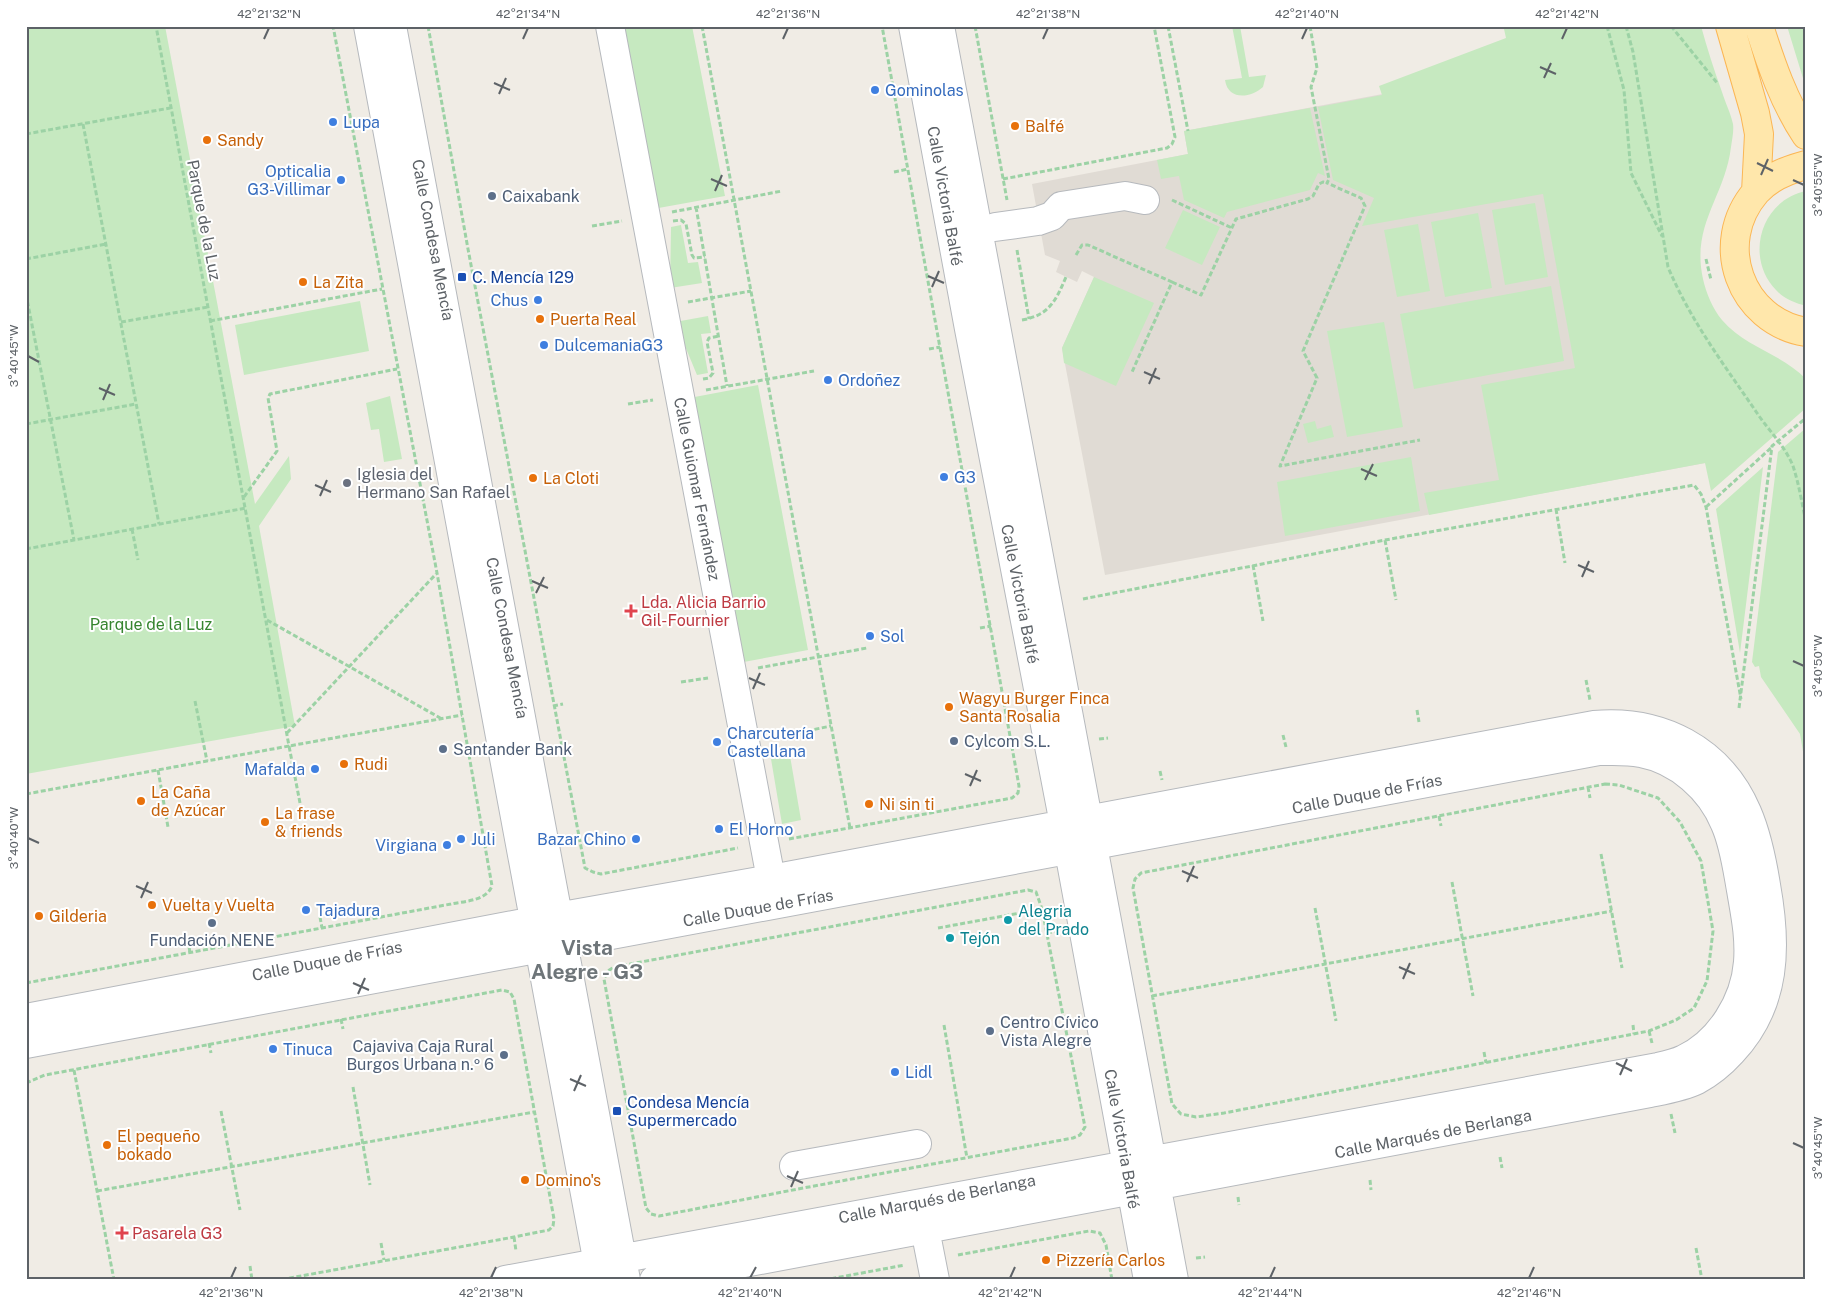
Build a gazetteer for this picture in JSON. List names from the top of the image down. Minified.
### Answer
{"streets":{"street":["Calle Victoria Balfé","Calle Condesa Mencía","Calle Guiomar Fernández","Calle Duque de Frías","Calle Marqués de Berlanga"],"path":["Parque de la Luz"]},"crossings":[["Calle Victoria Balfé","Calle Duque de Frías"],["Calle Victoria Balfé","Calle Marqués de Berlanga"],["Calle Condesa Mencía","Calle Duque de Frías"],["Calle Condesa Mencía","Calle Marqués de Berlanga"],["Calle Guiomar Fernández","Calle Duque de Frías"]],"districts":["Vista Alegre - G3"],"parks":["Parque de la Luz"],"places":{"other":["Gominolas","Lupa","Balfé","Sandy","Opticalia G3-Villimar","Caixabank","La Zita","Chus","Puerta Real","DulcemaniaG3","Ordoñez","G3","La Cloti","Iglesia del Hermano San Rafael","Sol","Wagyu Burger Finca Santa Rosalia","Cylcom S.L.","Charcutería Castellana","Santander Bank","Rudi","Mafalda","La Caña de Azúcar","Ni sin ti","La frase & friends","El Horno","Juli","Bazar Chino","Virgiana","Vuelta y Vuelta","Tajadura","Gilderia","Alegria del Prado","Fundación NENE","Tejón","Centro Cívico Vista Alegre","Tinuca","Cajaviva Caja Rural Burgos Urbana n.º 6","Lidl","El pequeño bokado","Domino's","Pizzería Carlos"],"transit":["C. Mencía 129","Condesa Mencía Supermercado"],"health":["Lda. Alicia Barrio Gil-Fournier","Pasarela G3"]},"coordinates":["42°21'32\"N","42°21'34\"N","42°21'36\"N","42°21'38\"N","42°21'40\"N","42°21'42\"N","3°40'55\"W","3°40'45\"W","3°40'50\"W","3°40'40\"W","42°21'44\"N","42°21'46\"N"]}
